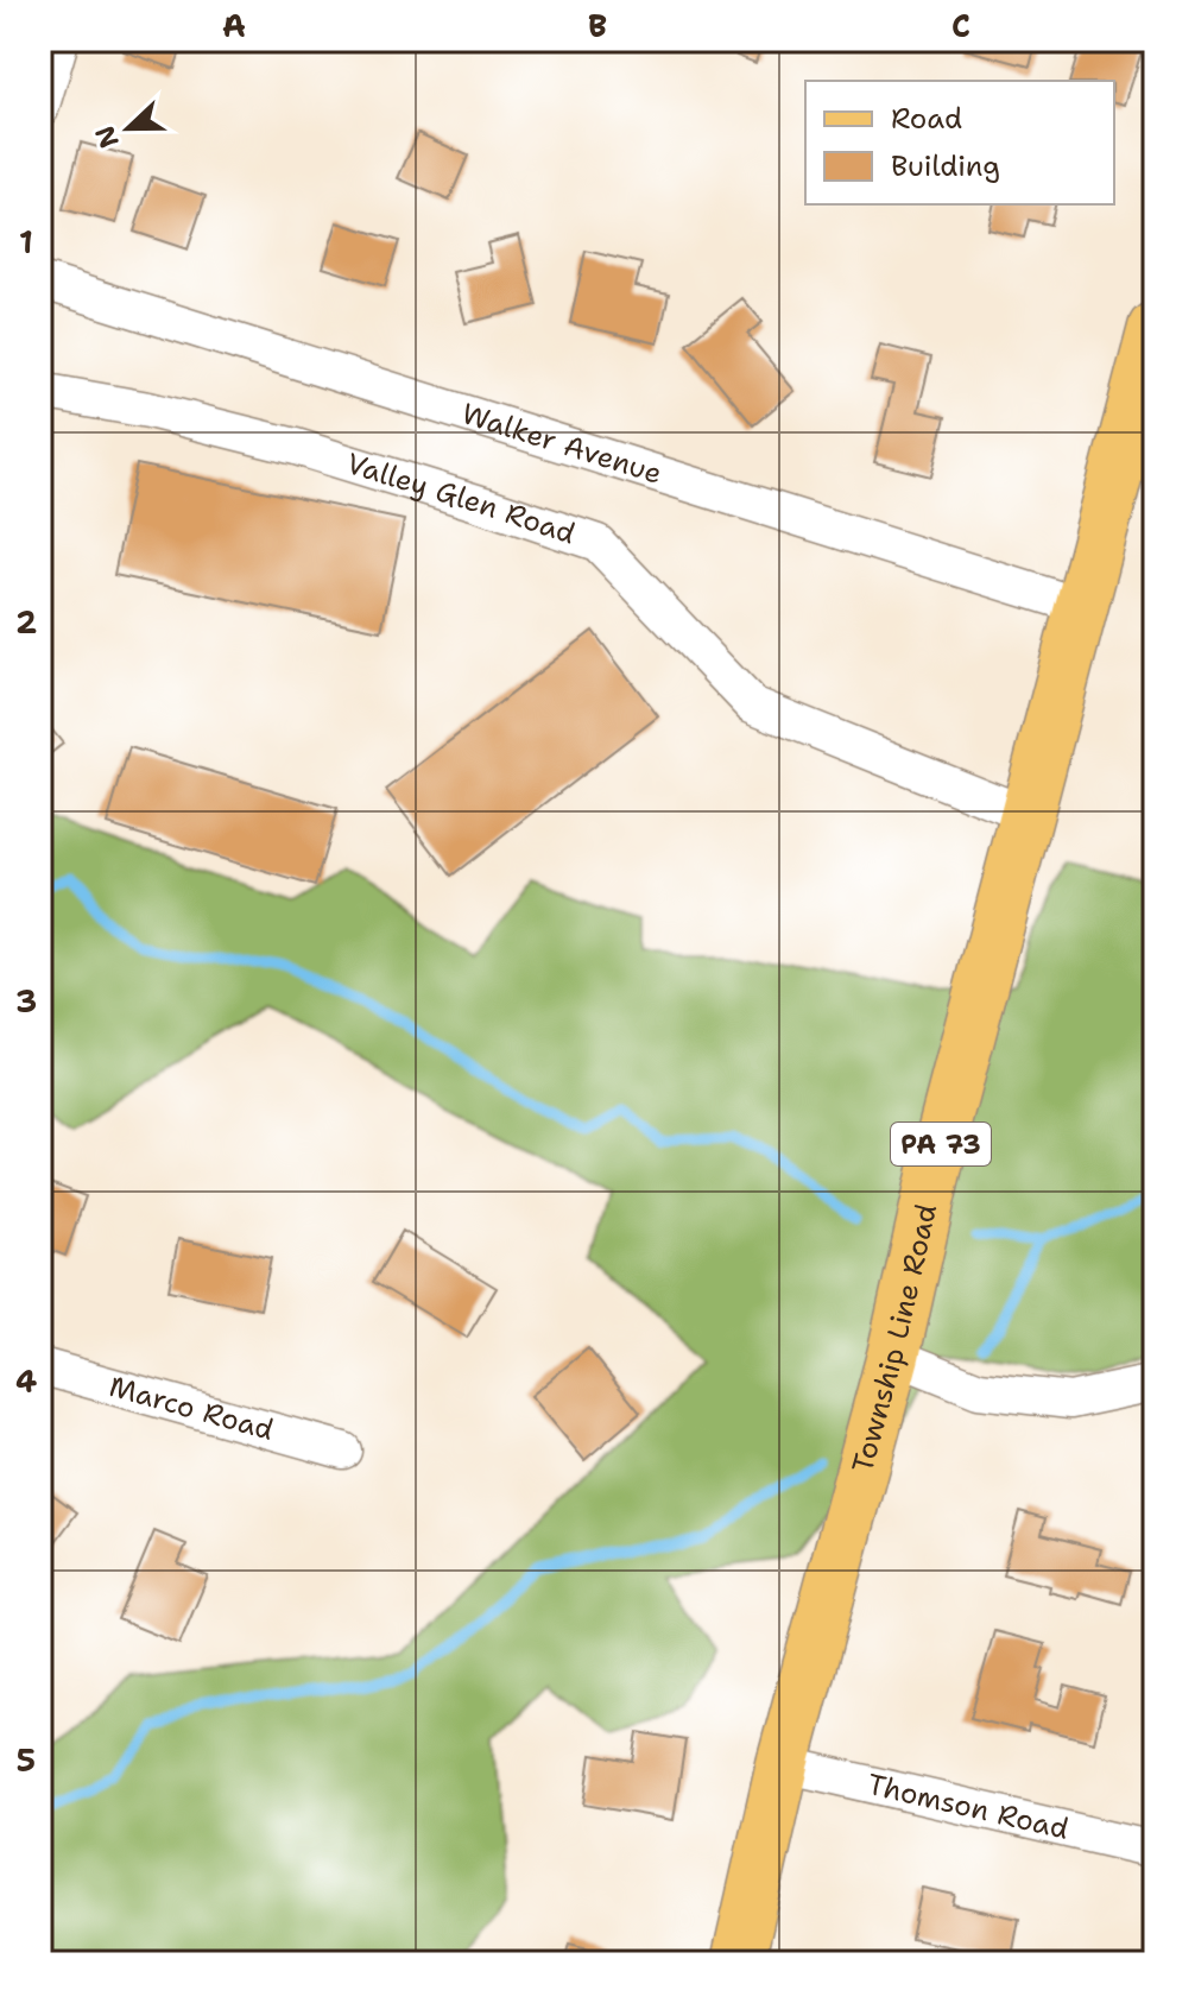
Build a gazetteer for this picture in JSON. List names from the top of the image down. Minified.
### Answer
{"streets":{"main road":["PA 73","Township Line Road"],"street":["Walker Avenue","Valley Glen Road","Marco Road","Thomson Road"]},"crossings":[["Walker Avenue","Township Line Road"],["Valley Glen Road","Township Line Road"],["Township Line Road","Thomson Road"]],"legend":["Road","Building"],"north":"left","grid":{"columns":["A","B","C"],"rows":["1","2","3","4","5"]}}
